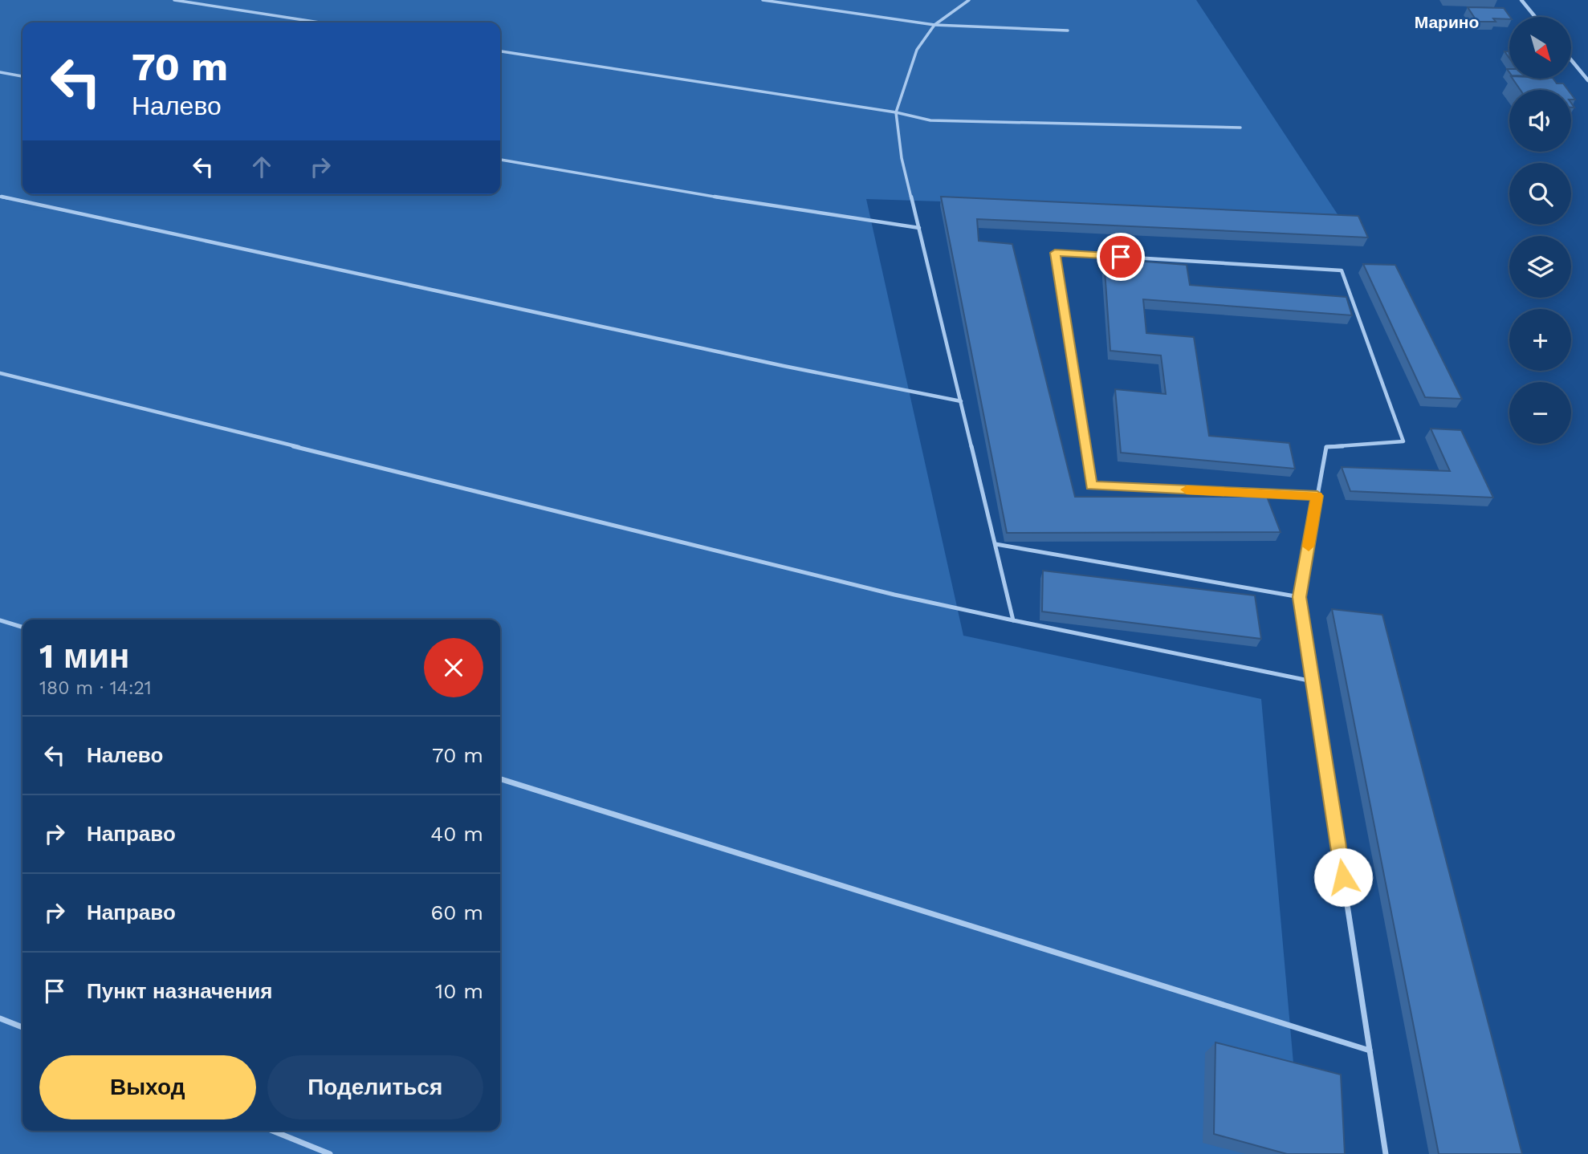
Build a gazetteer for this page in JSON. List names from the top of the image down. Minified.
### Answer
{"districts":["Марино"],"north":"bottom right","page":{"map_buttons":["+","−"],"turn":["70 m","Налево"],"heading":["1 мин","180 m · 14:21"],"list":[{"name":"Налево","value":"70 m"},{"name":"Направо","value":"40 m"},{"name":"Направо","value":"60 m"},{"name":"Пункт назначения","value":"10 m"}],"buttons":["Выход","Поделиться"]}}
